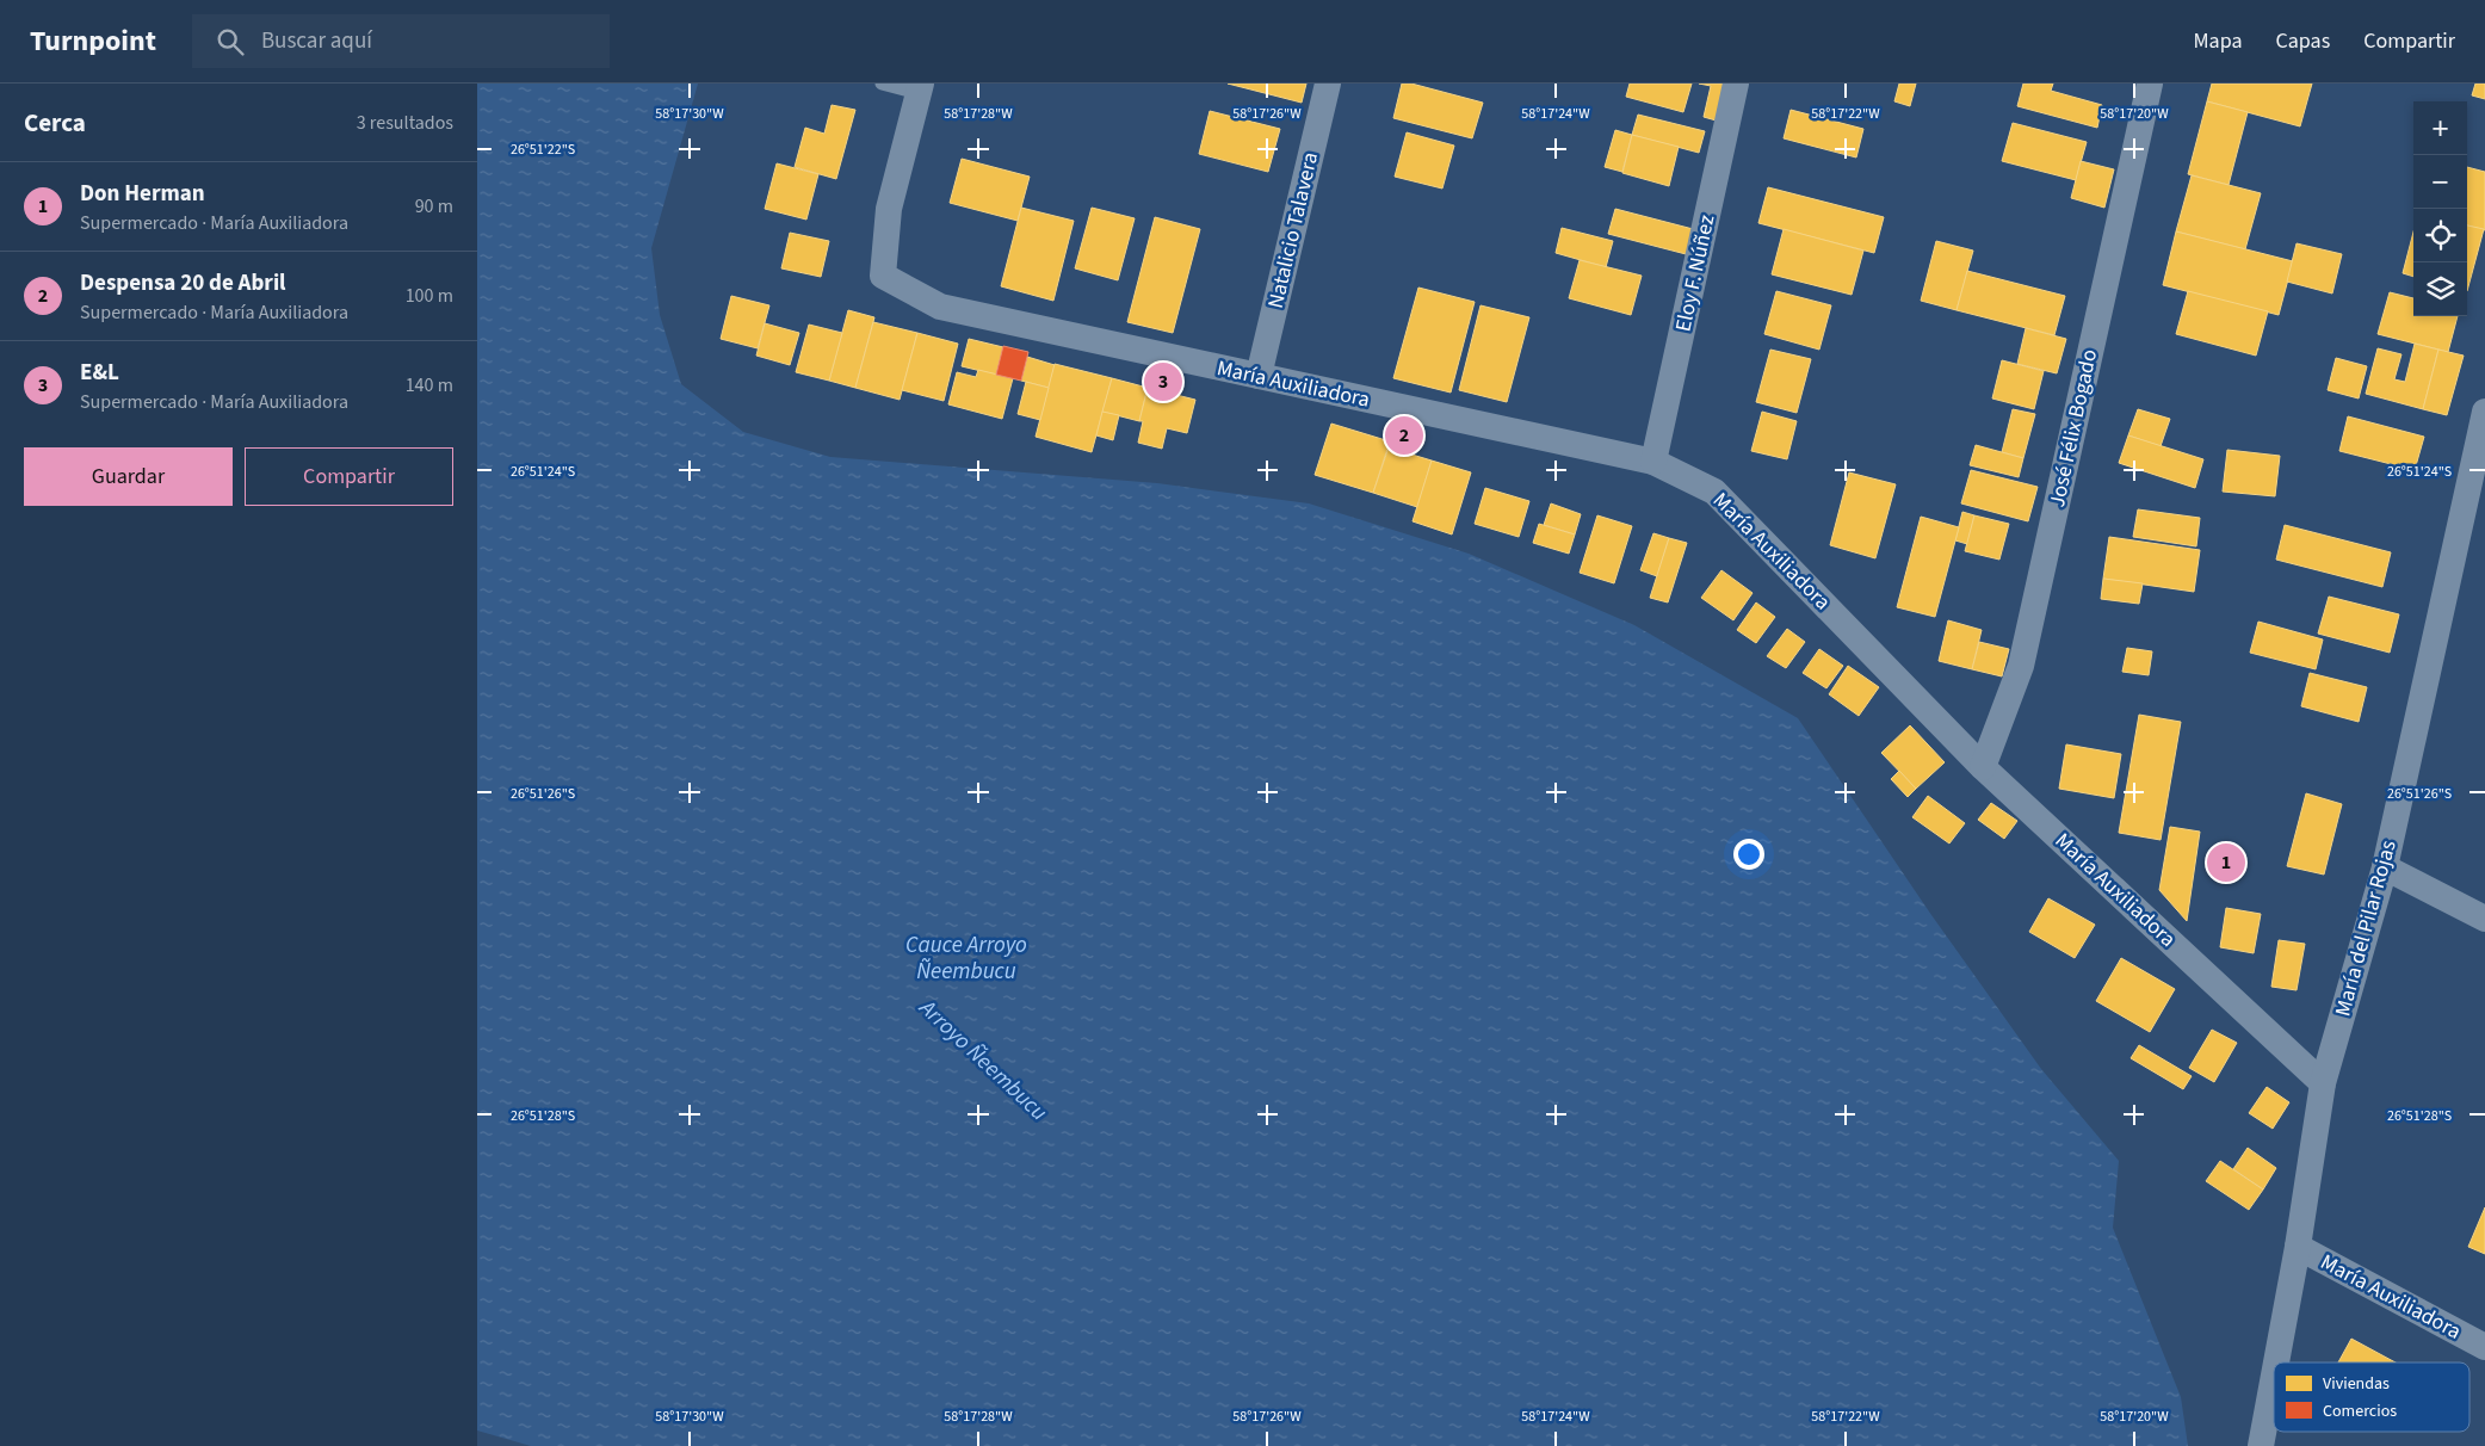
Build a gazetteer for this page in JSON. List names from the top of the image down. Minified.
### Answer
{"streets":{"street":["Natalicio Talavera","Eloy F. Núñez","María Auxiliadora","José Félix Bogado","María del Pilar Rojas"]},"crossings":[["Natalicio Talavera","María Auxiliadora"],["Eloy F. Núñez","María Auxiliadora"],["María Auxiliadora","José Félix Bogado"],["María Auxiliadora","María del Pilar Rojas"]],"water":["Cauce Arroyo Ñeembucu","Arroyo Ñeembucu"],"legend":["Viviendas","Comercios"],"page":{"header":"Turnpoint","search":"Buscar aquí","nav":["Mapa","Capas","Compartir"],"heading":["Cerca","3 resultados"],"map_buttons":["+","−"],"list":[{"mark":"1","name":"Don Herman","note":"Supermercado · María Auxiliadora","value":"90 m"},{"mark":"2","name":"Despensa 20 de Abril","note":"Supermercado · María Auxiliadora","value":"100 m"},{"mark":"3","name":"E&L","note":"Supermercado · María Auxiliadora","value":"140 m"}],"pins":["3","2","1"],"buttons":["Guardar","Compartir"]},"coordinates":["58°17'30\"W","58°17'28\"W","58°17'26\"W","58°17'24\"W","58°17'22\"W","58°17'20\"W","26°51'22\"S","26°51'24\"S","26°51'26\"S","26°51'28\"S"]}
